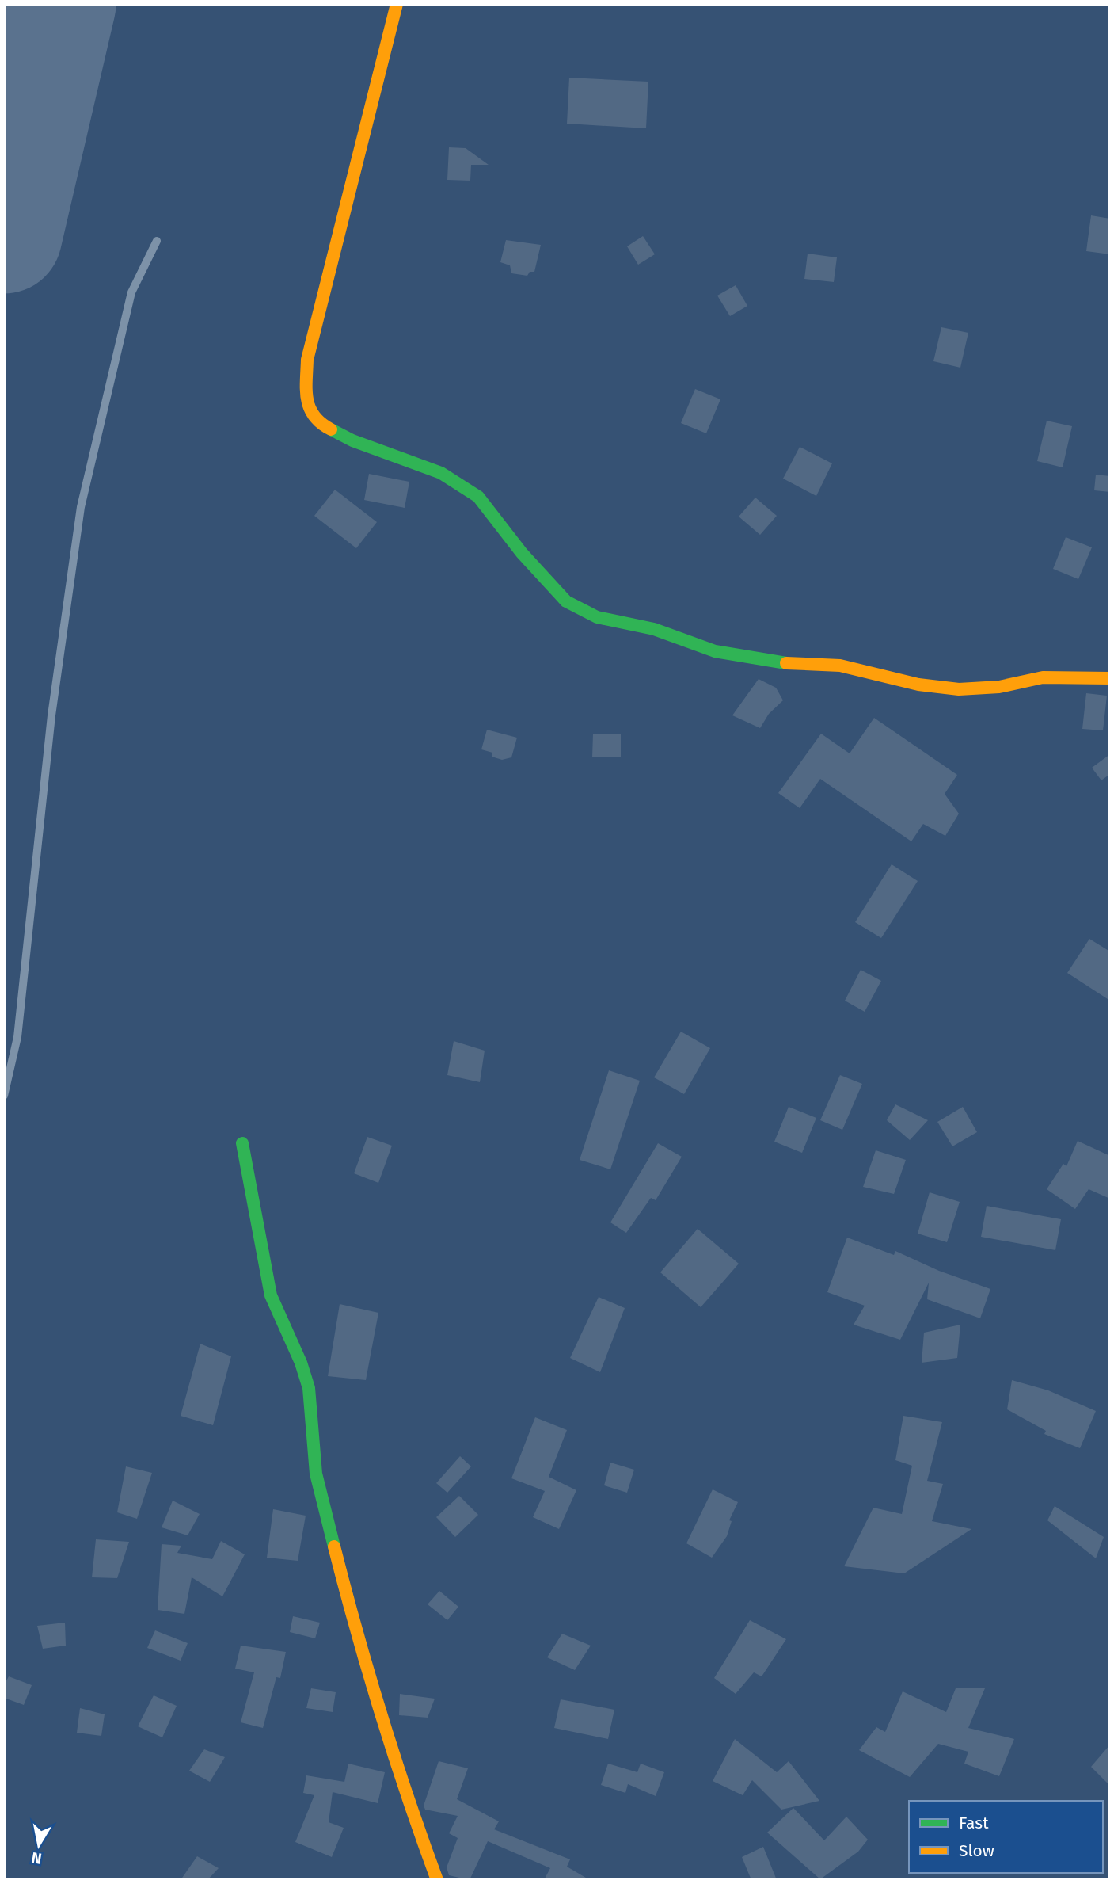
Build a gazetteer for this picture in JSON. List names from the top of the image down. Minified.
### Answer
{"legend":["Fast","Slow"],"north":"bottom"}
